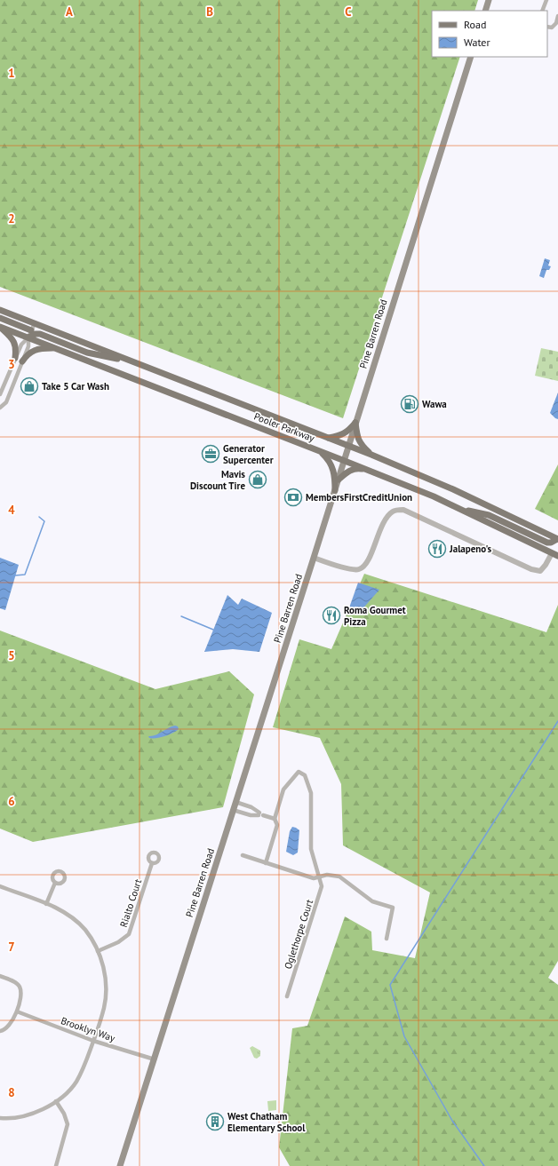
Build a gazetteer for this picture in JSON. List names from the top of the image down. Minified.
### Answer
{"streets":{"main road":["Pine Barren Road","Pooler Parkway"],"street":["Rialto Court","Oglethorpe Court","Brooklyn Way"]},"crossings":[["Pine Barren Road","Pooler Parkway"],["Pine Barren Road","Brooklyn Way"]],"places":{"shop":["Take 5 Car Wash","Mavis Discount Tire"],"fuel station":["Wawa"],"office":["Generator Supercenter"],"bank":["MembersFirstCreditUnion"],"restaurant":["Jalapeno's","Roma Gourmet Pizza"],"building":["West Chatham Elementary School"]},"legend":["Road","Water"],"grid":{"columns":["A","B","C"],"rows":["1","2","3","4","5","6","7","8"]}}
